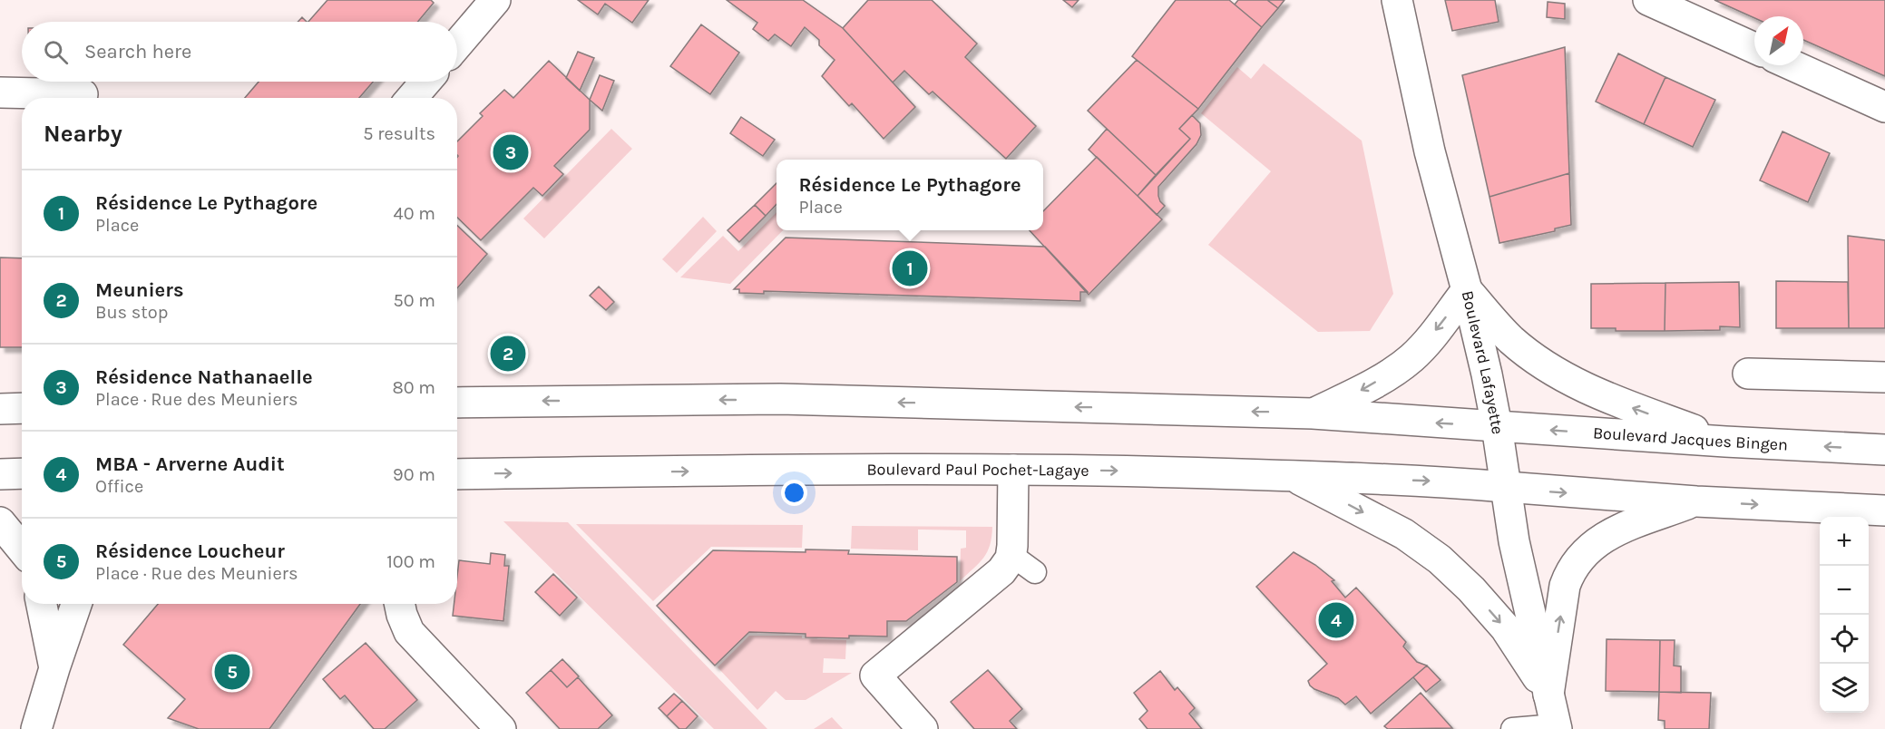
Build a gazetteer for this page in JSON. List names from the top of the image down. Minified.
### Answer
{"streets":{"main road":["Boulevard Lafayette","Boulevard Jacques Bingen","Boulevard Paul Pochet-Lagaye"]},"crossings":[["Boulevard Lafayette","Boulevard Jacques Bingen"],["Boulevard Lafayette","Boulevard Paul Pochet-Lagaye"]],"north":"top right","page":{"search":"Search here","heading":["Nearby","5 results"],"pins":["3","1","2","4","5"],"popup":["Résidence Le Pythagore","Place"],"list":[{"mark":"1","name":"Résidence Le Pythagore","note":"Place","value":"40 m"},{"mark":"2","name":"Meuniers","note":"Bus stop","value":"50 m"},{"mark":"3","name":"Résidence Nathanaelle","note":"Place · Rue des Meuniers","value":"80 m"},{"mark":"4","name":"MBA - Arverne Audit","note":"Office","value":"90 m"},{"mark":"5","name":"Résidence Loucheur","note":"Place · Rue des Meuniers","value":"100 m"}],"map_buttons":["+","−"]}}
